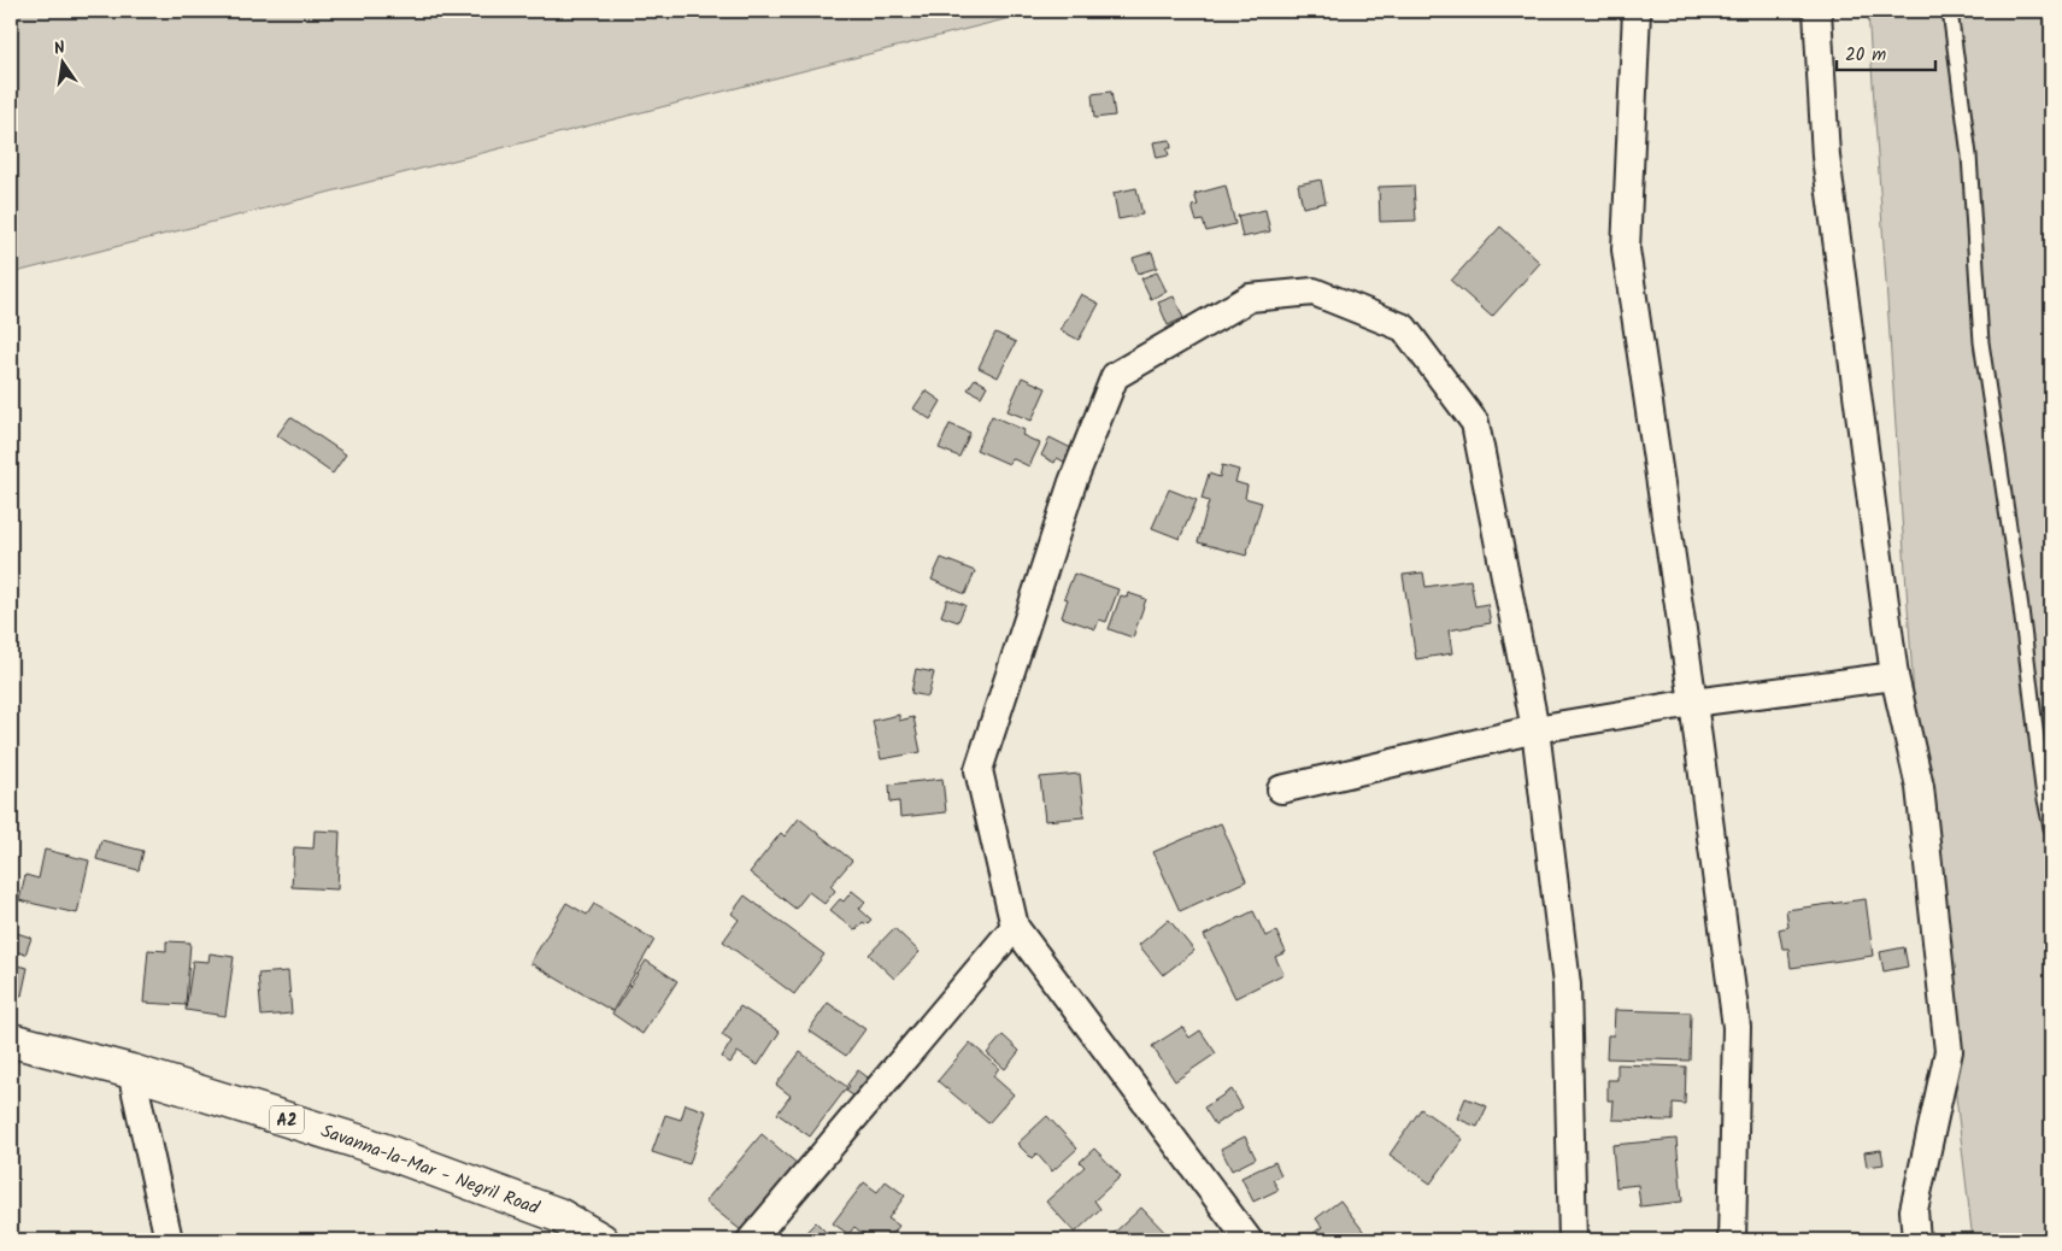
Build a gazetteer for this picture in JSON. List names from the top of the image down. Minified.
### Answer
{"streets":{"main road":["A2","Savanna-la-Mar - Negril Road"]},"scale_bar":"20 m","north":"top"}
